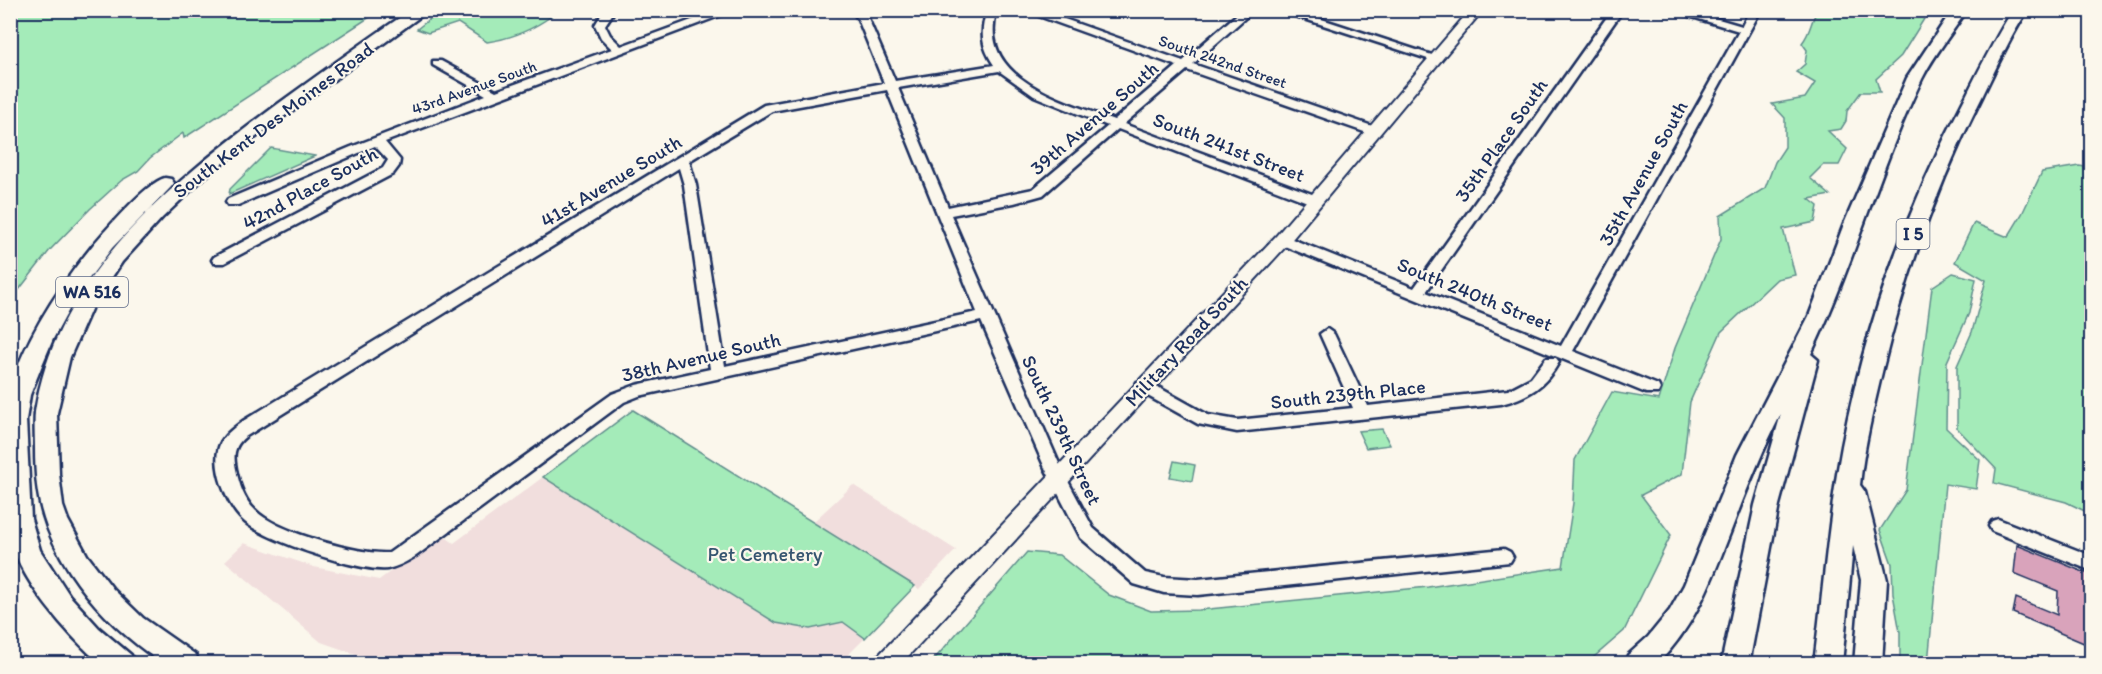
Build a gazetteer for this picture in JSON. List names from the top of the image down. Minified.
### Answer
{"streets":{"highway":["South Kent Des Moines Road","I 5","WA 516"],"main road":["Military Road South"],"street":["South 242nd Street","43rd Avenue South","39th Avenue South","35th Place South","South 241st Street","35th Avenue South","41st Avenue South","42nd Place South","South 240th Street","38th Avenue South","South 239th Place","South 239th Street"]},"crossings":[["South 242nd Street","39th Avenue South"],["South 242nd Street","Military Road South"],["43rd Avenue South","42nd Place South"],["39th Avenue South","South 241st Street"],["39th Avenue South","South 239th Street"],["35th Place South","South 240th Street"],["South 241st Street","41st Avenue South"],["South 241st Street","Military Road South"],["35th Avenue South","South 240th Street"],["35th Avenue South","South 239th Place"],["41st Avenue South","38th Avenue South"],["41st Avenue South","South 239th Street"],["South 240th Street","Military Road South"],["South 240th Street","South 239th Place"],["Military Road South","South 239th Place"],["Military Road South","South 239th Street"],["38th Avenue South","South 239th Street"]],"parks":["Pet Cemetery"]}
